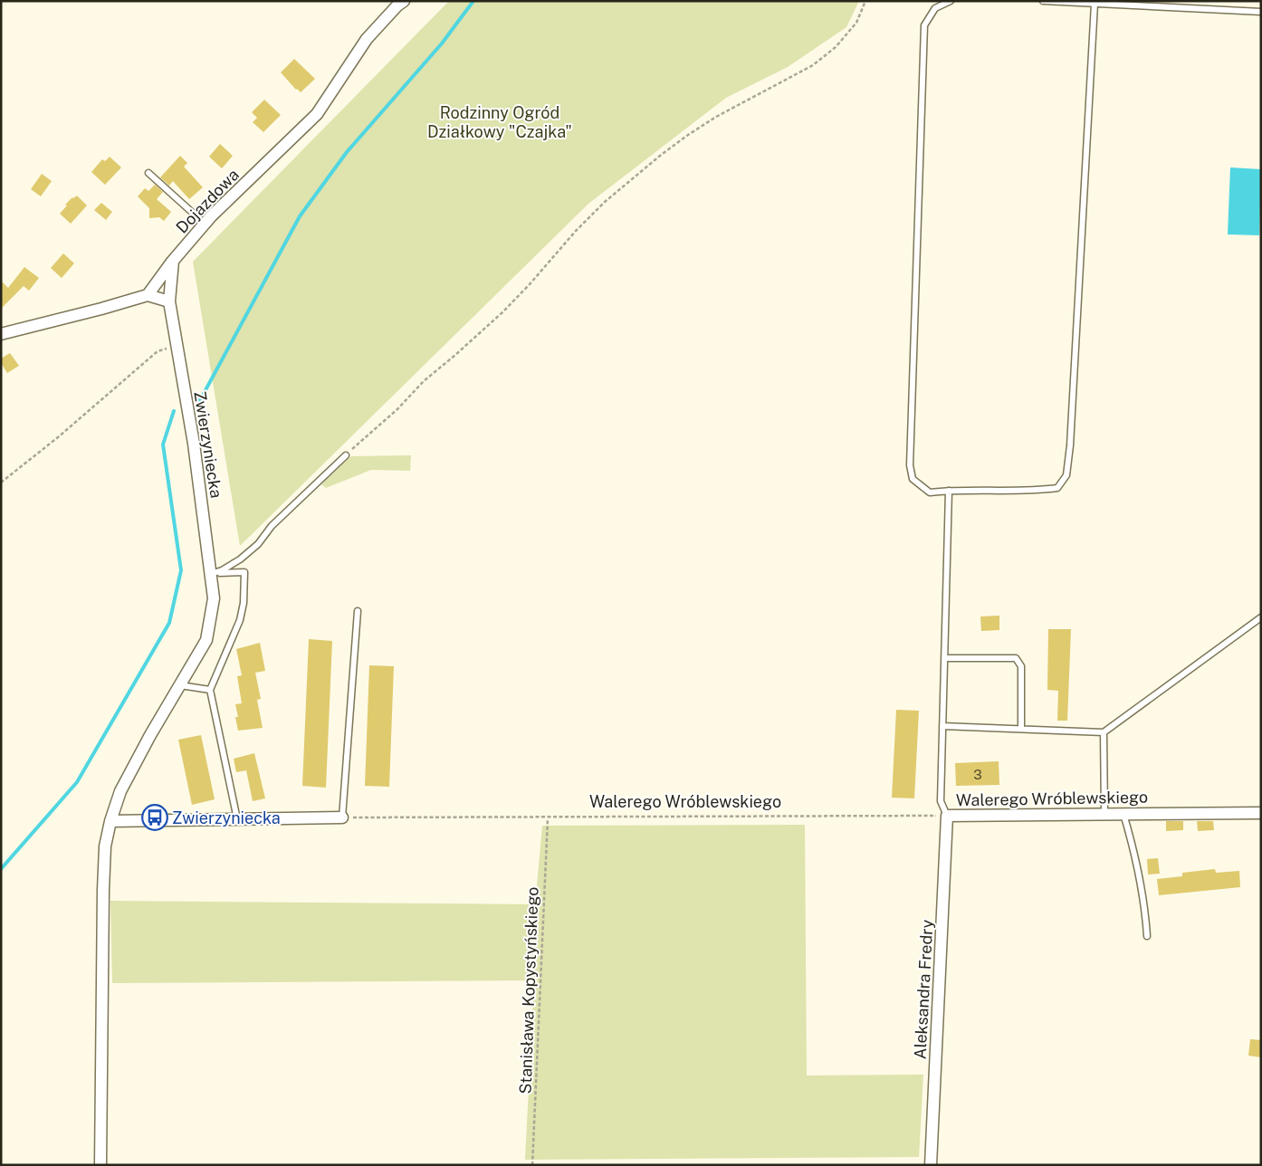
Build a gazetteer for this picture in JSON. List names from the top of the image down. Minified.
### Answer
{"streets":{"street":["Dojazdowa","Zwierzyniecka","Walerego Wróblewskiego","Aleksandra Fredry"],"path":["Stanisława Kopystyńskiego"]},"crossings":[["Walerego Wróblewskiego","Aleksandra Fredry"],["Walerego Wróblewskiego","Stanisława Kopystyńskiego"]],"parks":["Rodzinny Ogród Działkowy \"Czajka\""],"places":{"bus stop":["Zwierzyniecka"]},"house_numbers":["3"]}
